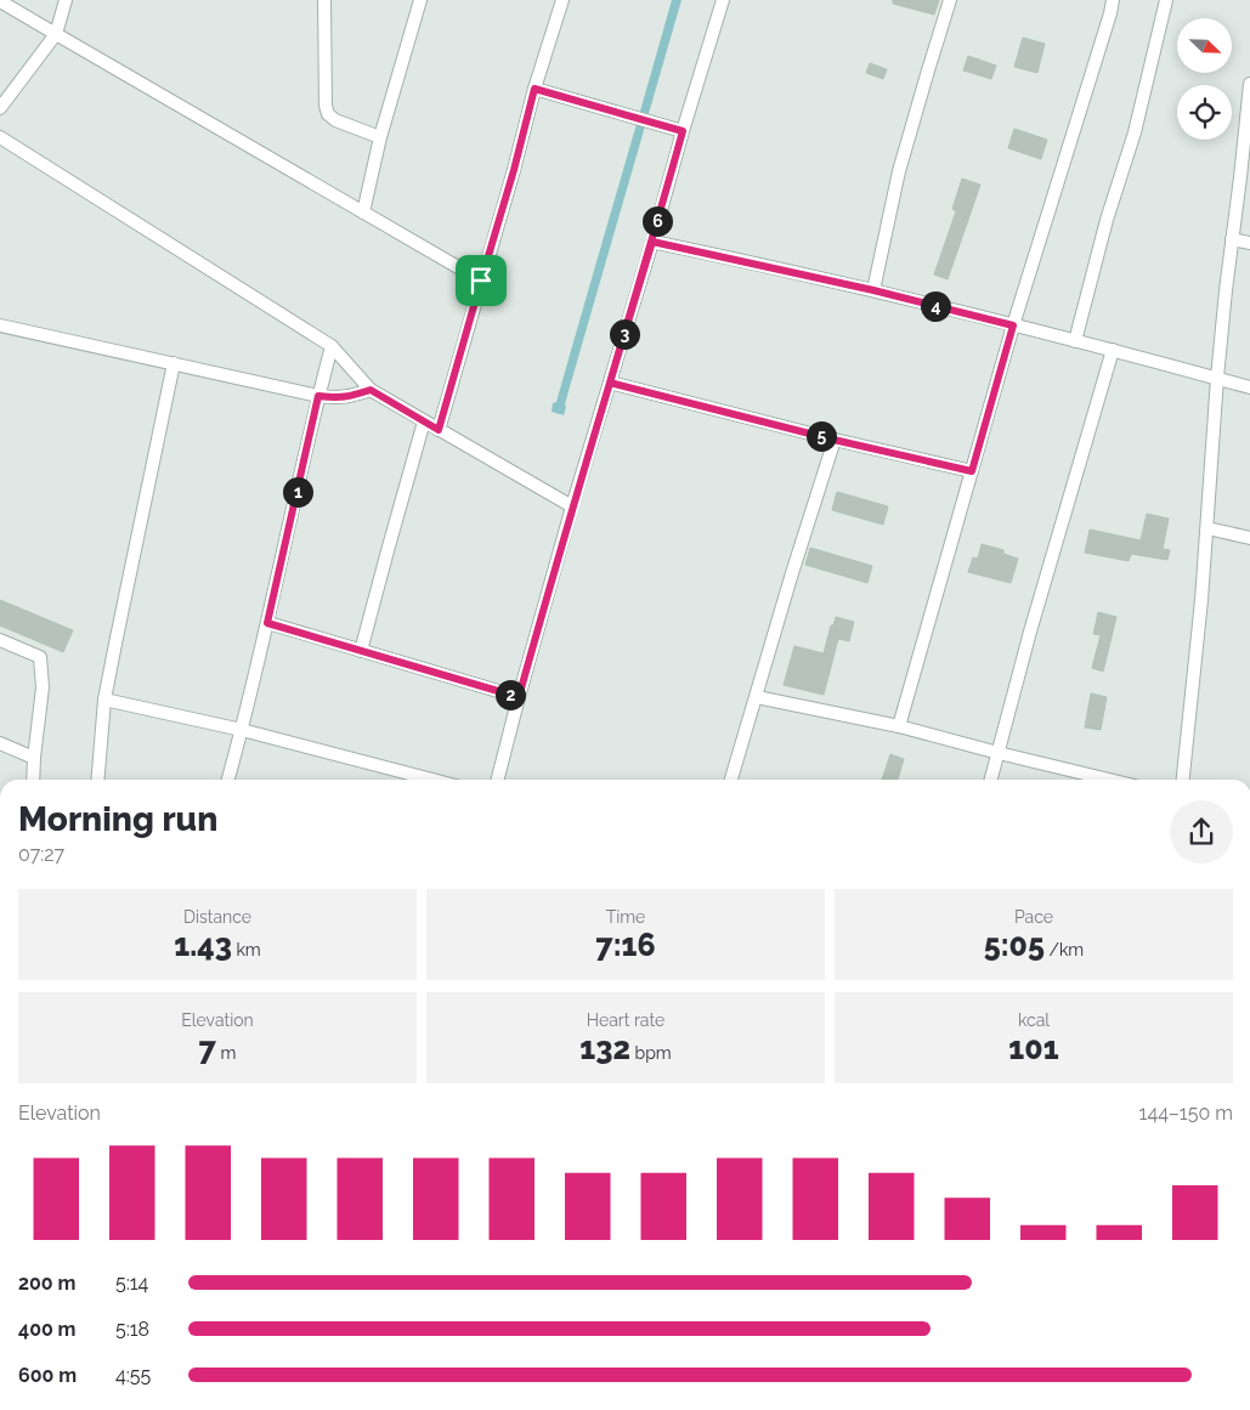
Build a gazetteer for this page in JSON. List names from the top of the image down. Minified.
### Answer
{"north":"bottom right","page":{"pins":["6","4","3","5","1","2"],"heading":["Morning run","07:27"],"stats":[["Distance","1.43 km"],["Time","7:16"],["Pace","5:05 /km"],["Elevation","7 m"],["Heart rate","132 bpm"],["kcal","101"]],"chart":["Elevation","144–150 m"],"list":[{"name":"200 m","note":"5:14"},{"name":"400 m","note":"5:18"},{"name":"600 m","note":"4:55"}]}}
